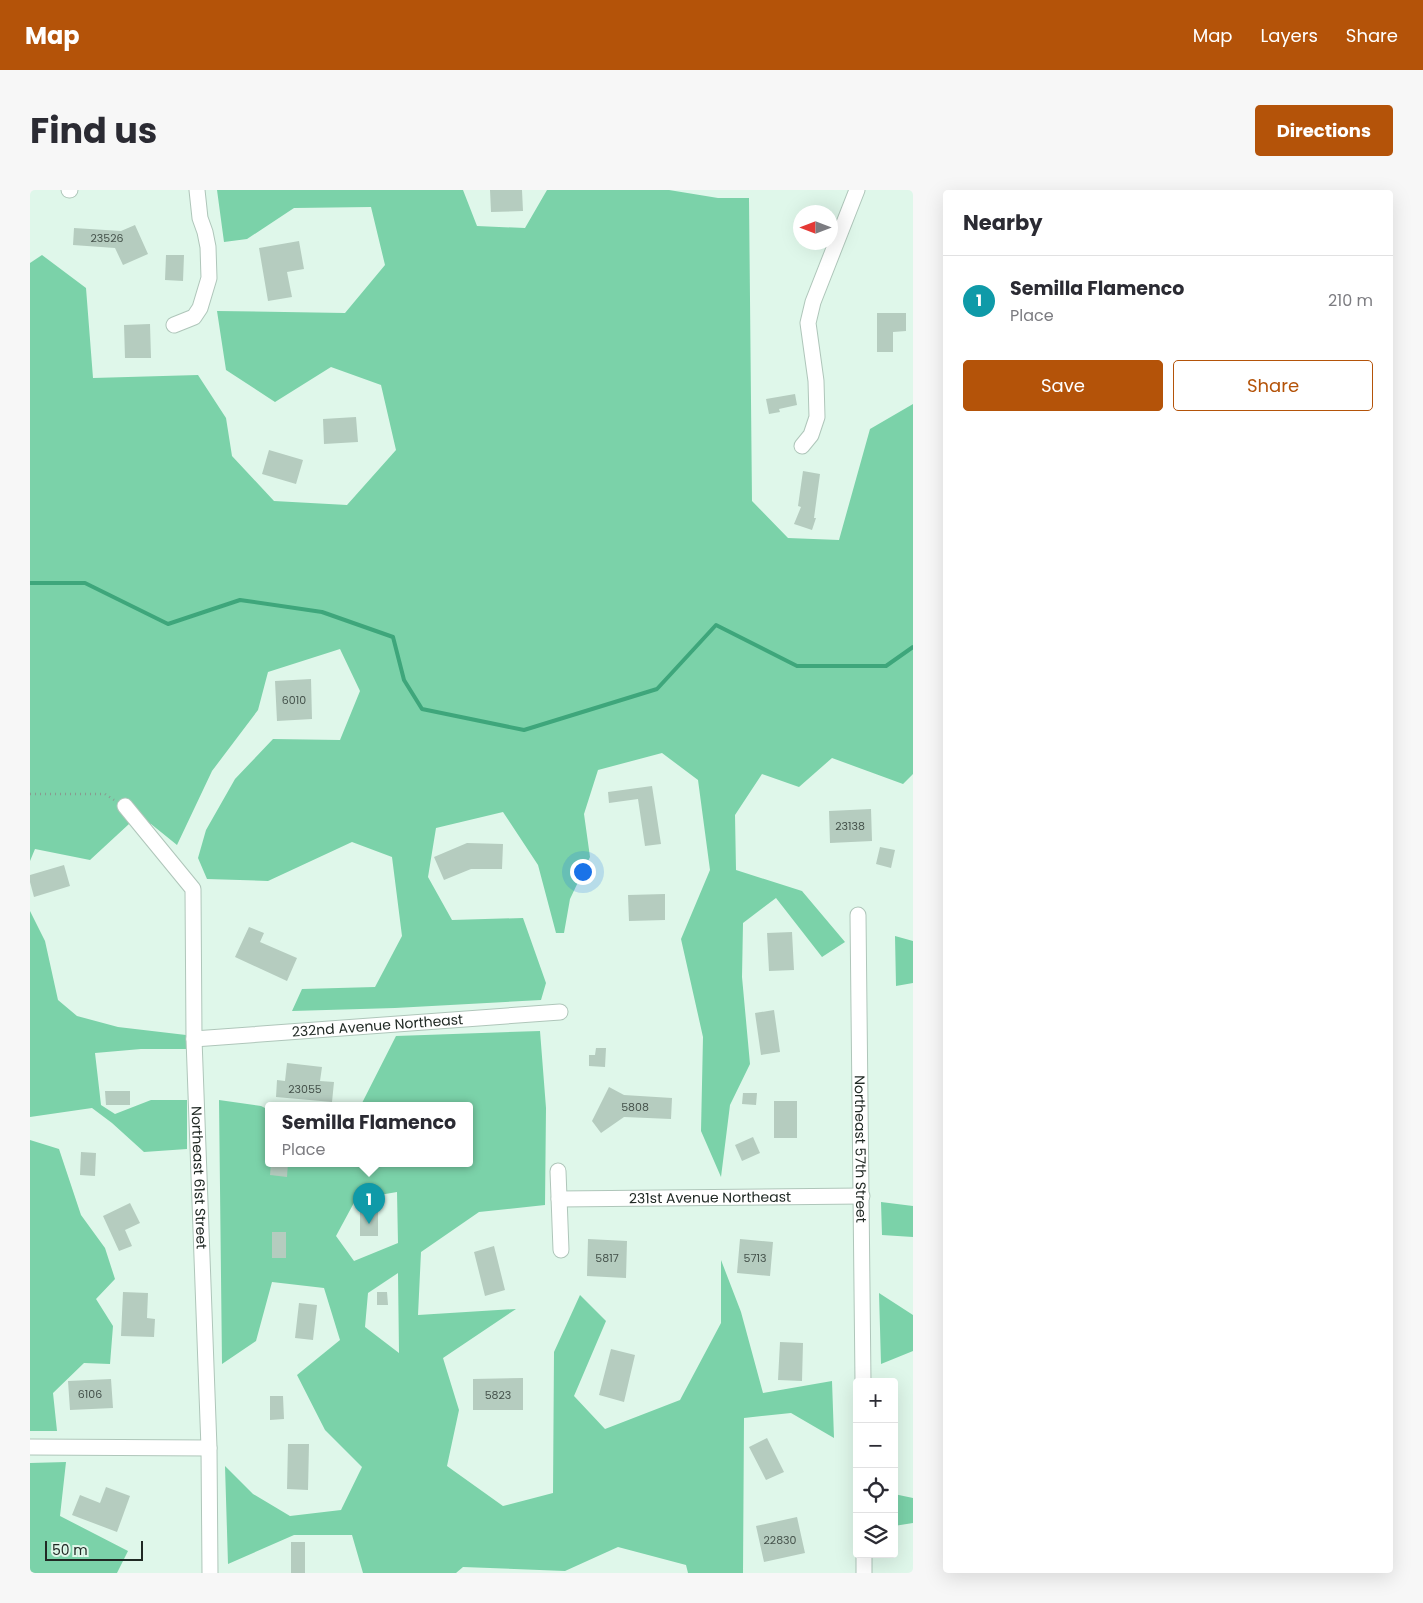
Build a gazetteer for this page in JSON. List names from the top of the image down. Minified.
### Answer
{"streets":{"street":["232nd Avenue Northeast","Northeast 57th Street","Northeast 61st Street","231st Avenue Northeast"]},"crossings":[["232nd Avenue Northeast","Northeast 61st Street"],["Northeast 57th Street","231st Avenue Northeast"]],"house_numbers":["23526","6010","23138","23055","5808","5817","5713","6106","5823","22830"],"scale_bar":"50 m","north":"left","page":{"header":"Map","nav":["Map","Layers","Share"],"title":"Find us","buttons":["Directions",["Save","Share"]],"heading":"Nearby","list":[{"mark":"1","name":"Semilla Flamenco","note":"Place","value":"210 m"}],"popup":["Semilla Flamenco","Place"],"pins":"1","map_buttons":["+","−"],"scale":"50 m"}}
